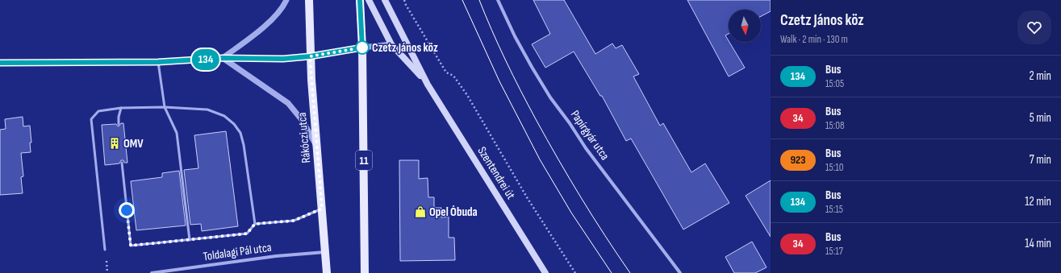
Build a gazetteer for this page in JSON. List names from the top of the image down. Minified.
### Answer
{"streets":{"main road":["Rákóczi utca","11","Szentendrei út"],"street":["Papírgyár utca","Toldalagi Pál utca"]},"crossings":[["Rákóczi utca","Toldalagi Pál utca"]],"places":{"other":["Czetz János köz"],"building":["OMV"],"shop":["Opel Óbuda"]},"lines":["bus line 134"],"north":"bottom","page":{"on_map":"134","heading":["Czetz János köz","Walk · 2 min · 130 m"],"list":[{"mark":"134","name":"Bus","note":"15:05","value":"2 min"},{"mark":"34","name":"Bus","note":"15:08","value":"5 min"},{"mark":"923","name":"Bus","note":"15:10","value":"7 min"},{"mark":"134","name":"Bus","note":"15:15","value":"12 min"},{"mark":"34","name":"Bus","note":"15:17","value":"14 min"}]}}
